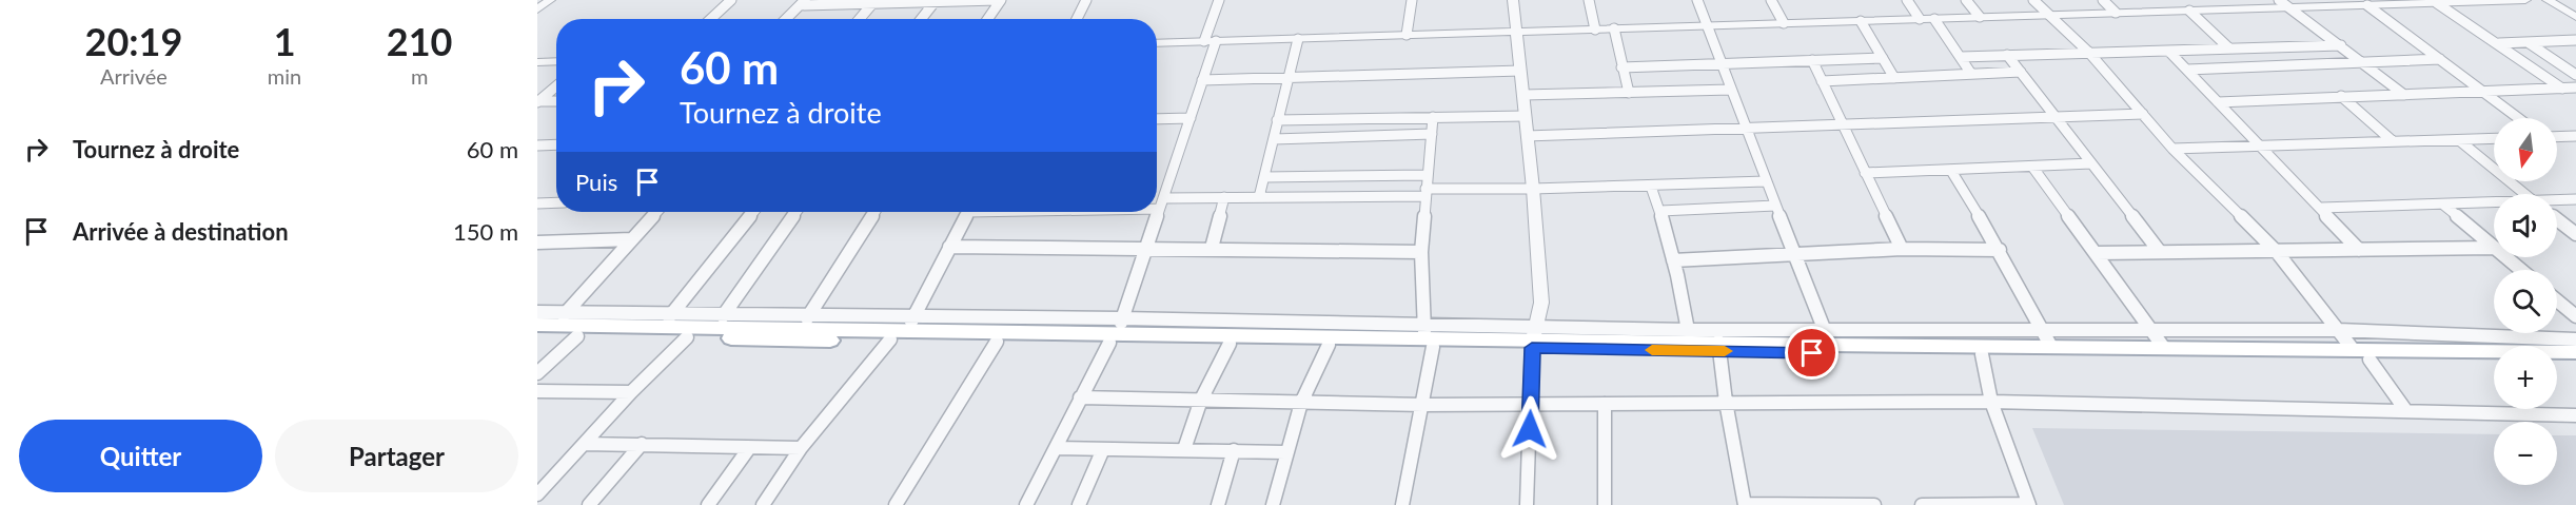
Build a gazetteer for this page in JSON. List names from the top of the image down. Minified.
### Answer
{"north":"bottom","page":{"eta":["20:19","Arrivée","1","min","210","m"],"turn":["60 m","Tournez à droite"],"list":[{"name":"Tournez à droite","value":"60 m"},{"name":"Arrivée à destination","value":"150 m"}],"map_buttons":["+","−"],"then":"Puis","buttons":["Quitter","Partager"]}}
